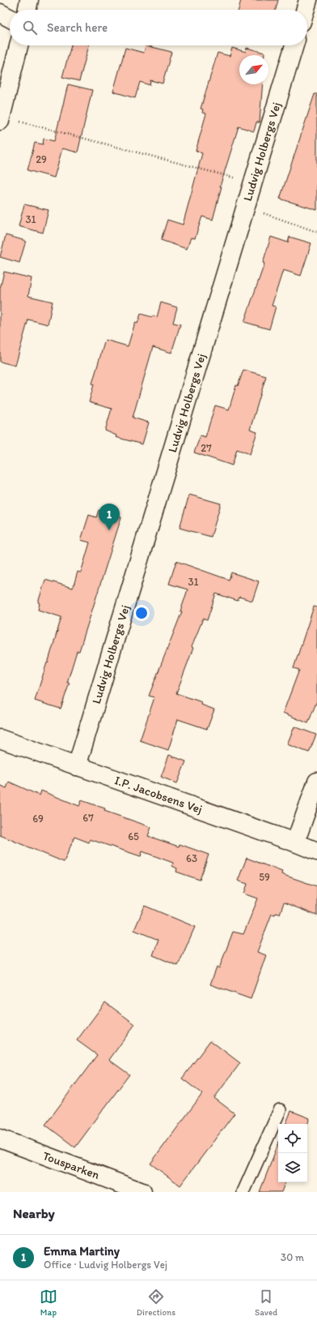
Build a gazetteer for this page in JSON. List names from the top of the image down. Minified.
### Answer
{"streets":{"street":["Ludvig Holbergs Vej","I.P. Jacobsens Vej","Tousparken"]},"crossings":[["Ludvig Holbergs Vej","I.P. Jacobsens Vej"]],"house_numbers":["29","31","27","31","67","69","65","63","59"],"north":"top right","page":{"search":"Search here","pins":"1","heading":"Nearby","list":[{"mark":"1","name":"Emma Martiny","note":"Office · Ludvig Holbergs Vej","value":"30 m"}],"nav":["Map","Directions","Saved"]}}
